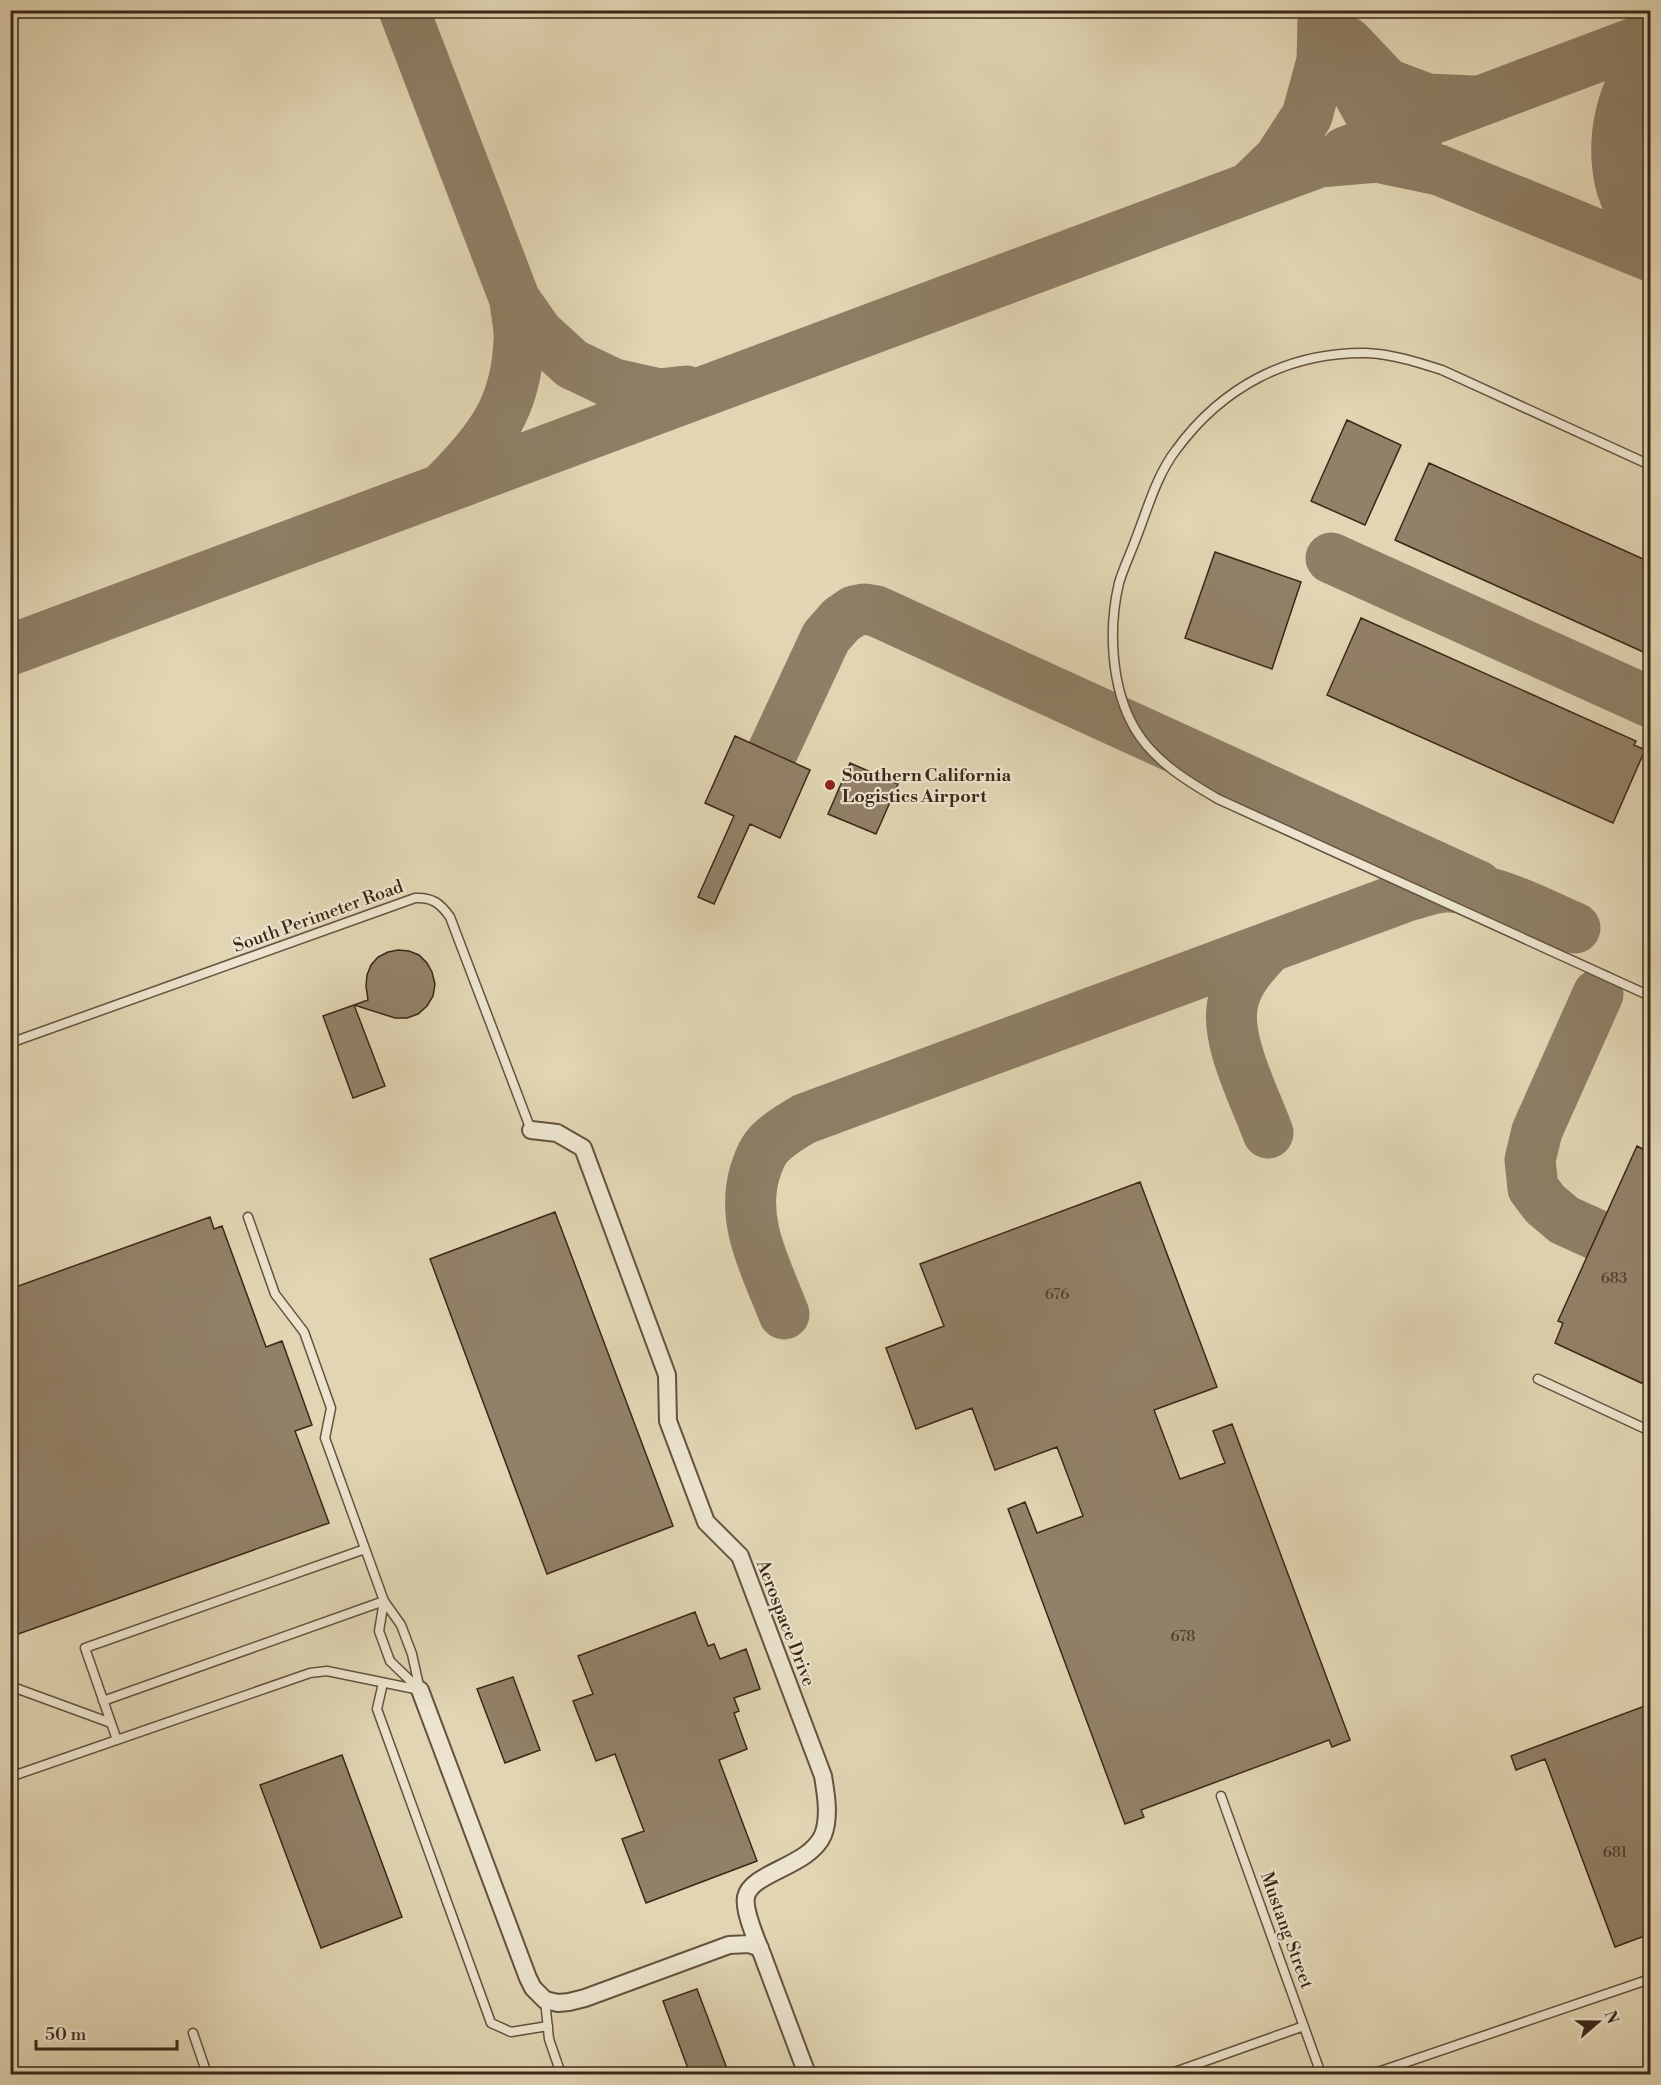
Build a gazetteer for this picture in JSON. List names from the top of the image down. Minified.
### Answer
{"streets":{"street":["Aerospace Drive"],"lane":["South Perimeter Road","Mustang Street"]},"crossings":[["South Perimeter Road","Aerospace Drive"]],"places":["Southern California Logistics Airport"],"house_numbers":["683","676","678","681"],"scale_bar":"50 m","north":"right"}
